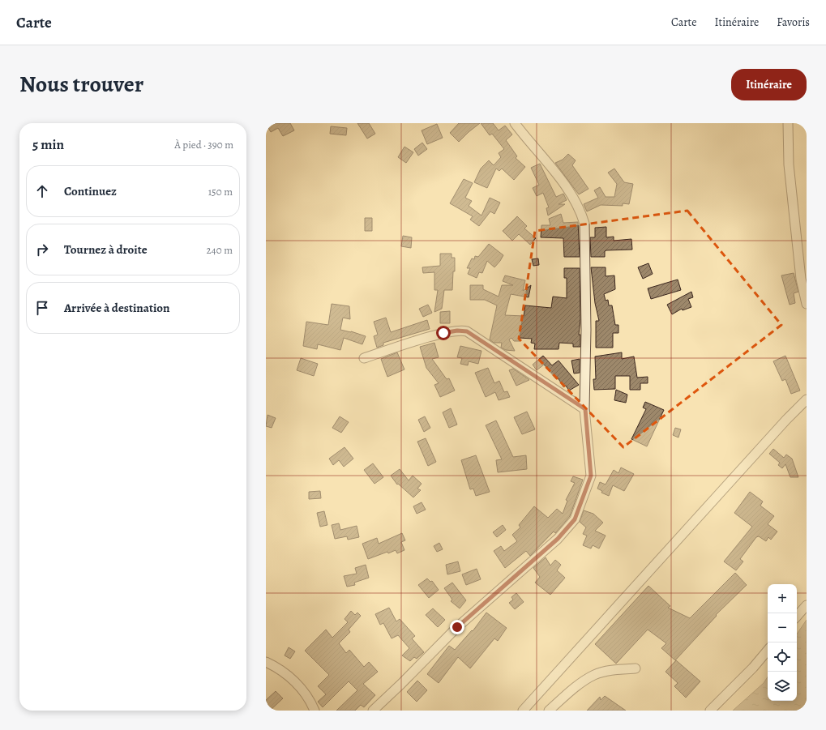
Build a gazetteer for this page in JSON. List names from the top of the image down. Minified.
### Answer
{"page":{"header":"Carte","nav":["Carte","Itinéraire","Favoris"],"title":"Nous trouver","buttons":"Itinéraire","heading":["5 min","À pied · 390 m"],"list":[["Continuez","150 m"],["Tournez à droite","240 m"],"Arrivée à destination"],"map_buttons":["+","−"]}}
